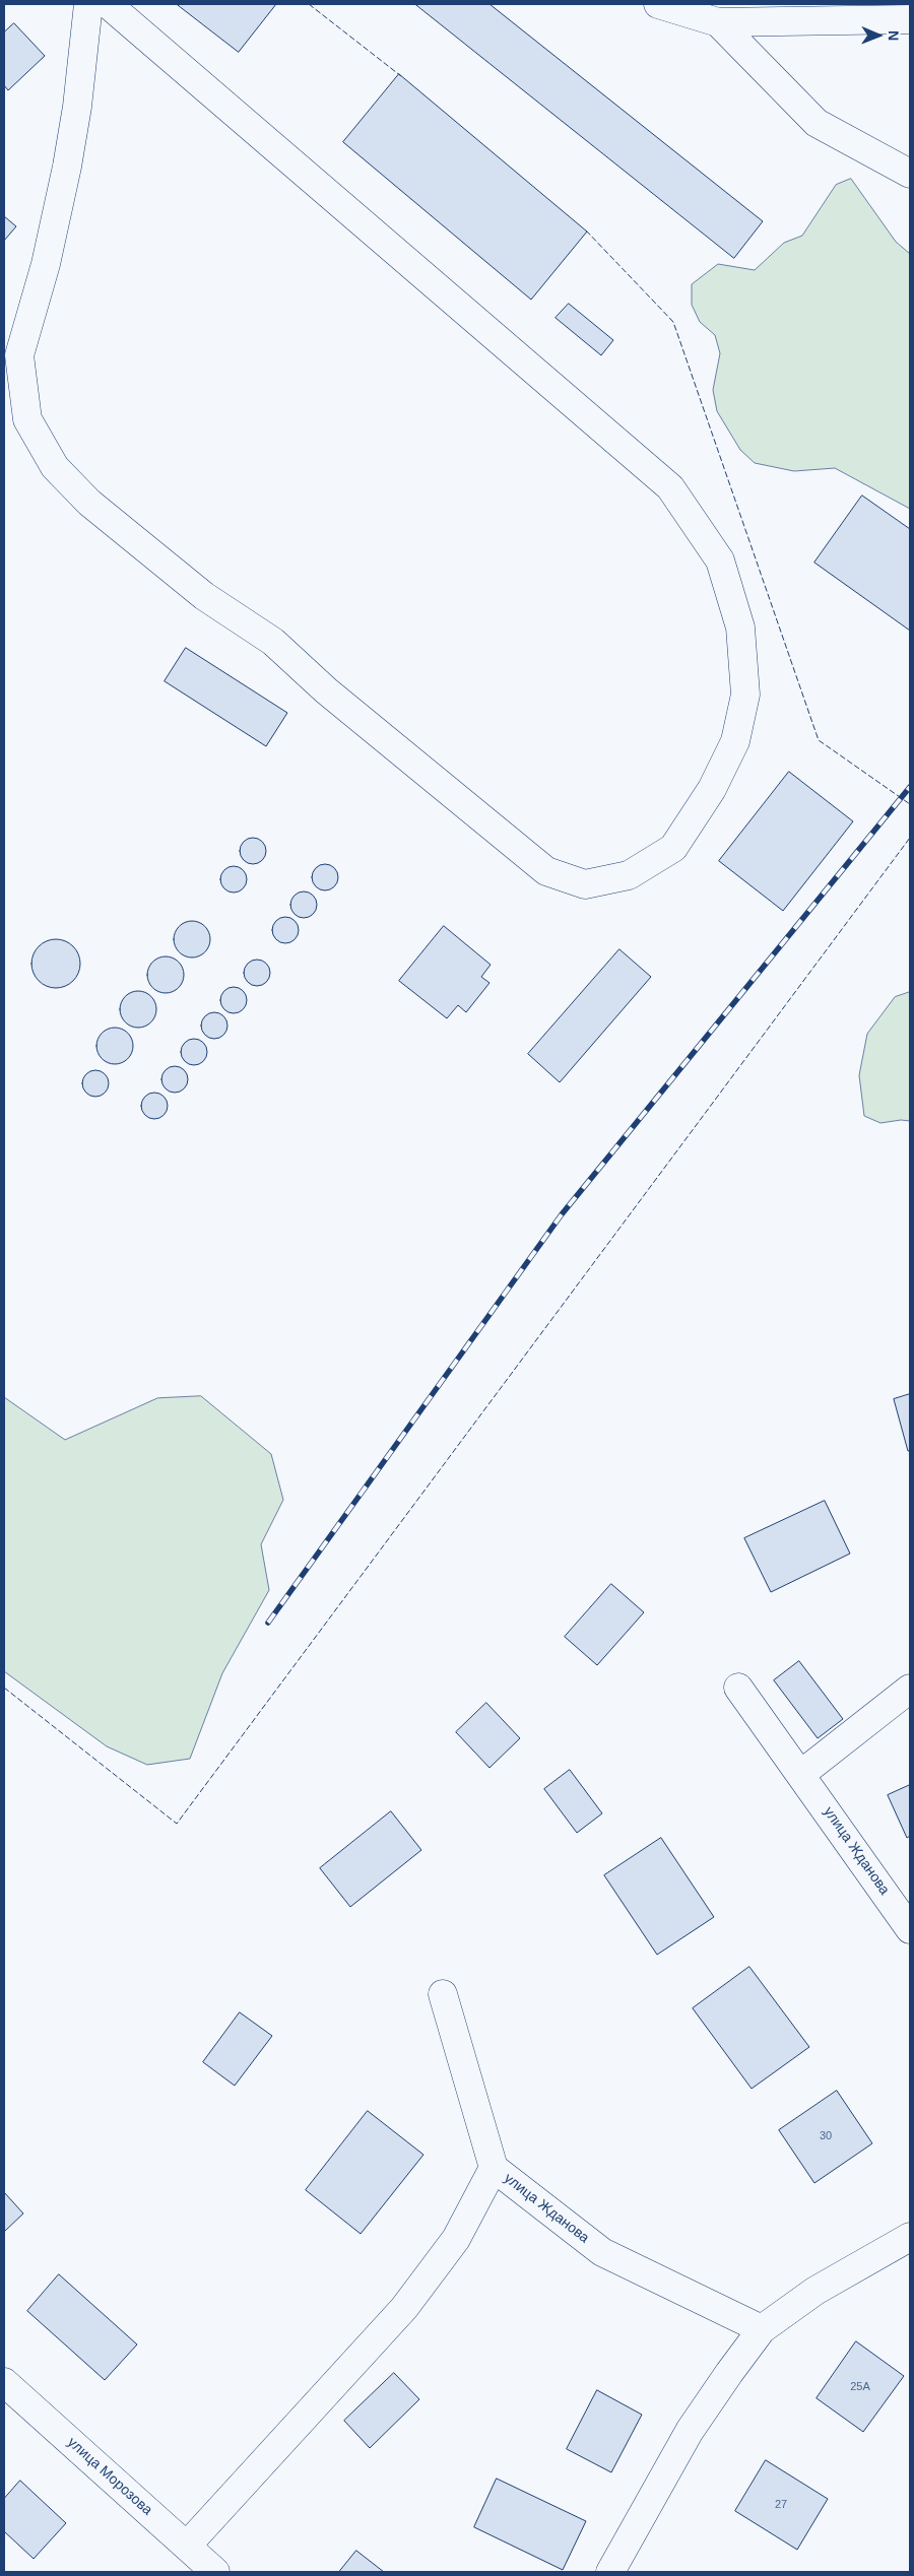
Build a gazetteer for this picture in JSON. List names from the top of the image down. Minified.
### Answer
{"streets":{"street":["улица Жданова","улица Морозова"]},"house_numbers":["30","25А","27"],"north":"right"}
